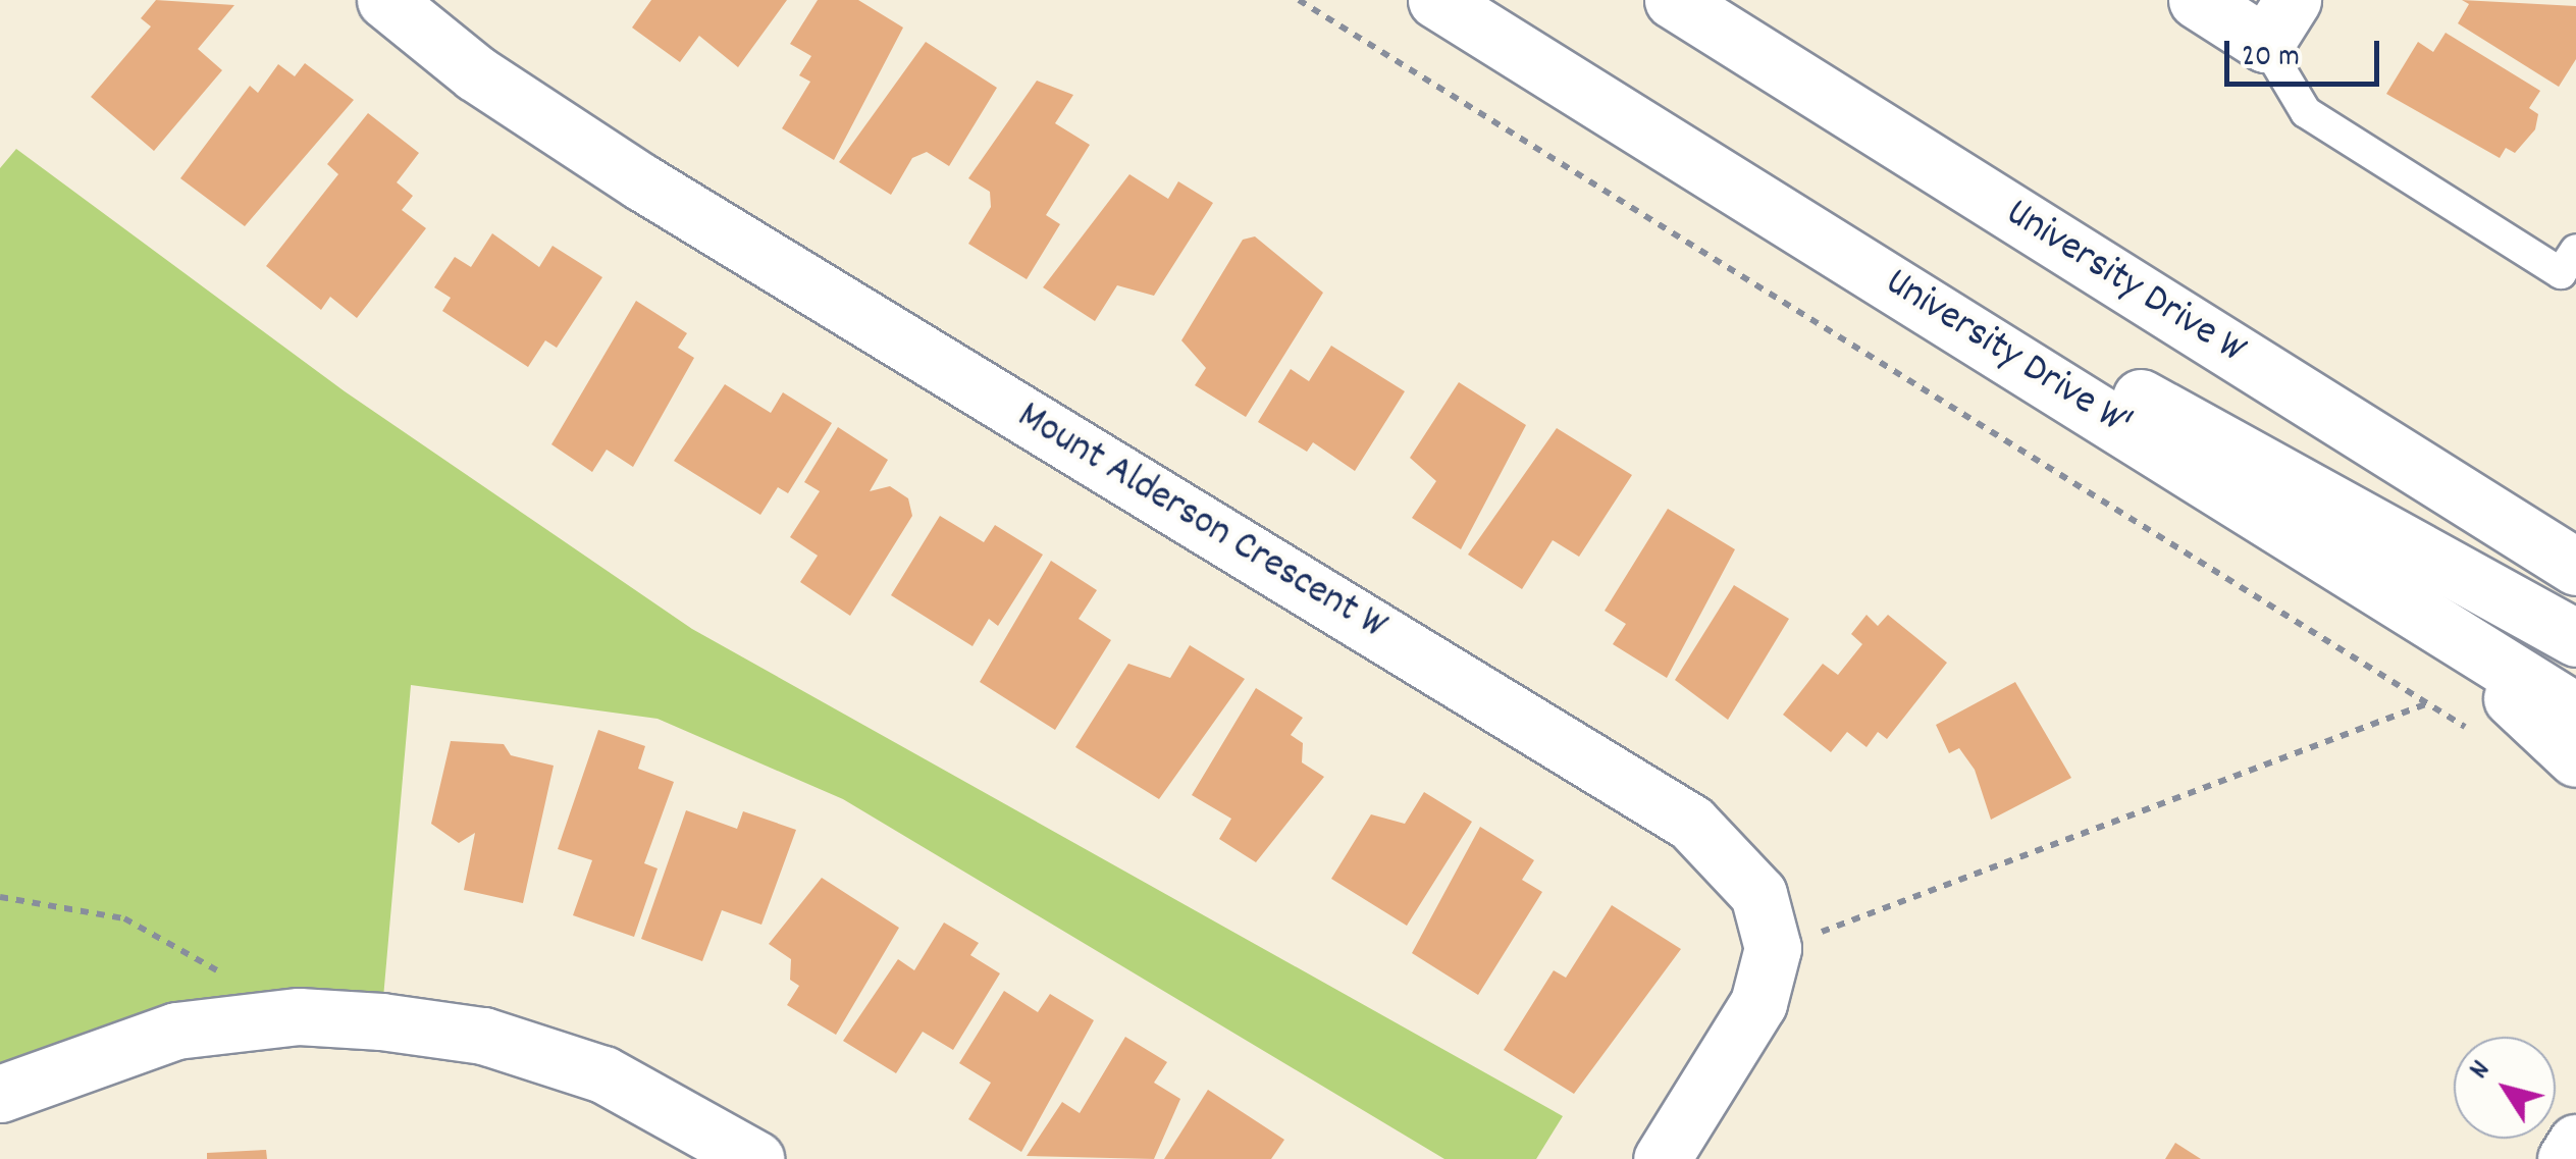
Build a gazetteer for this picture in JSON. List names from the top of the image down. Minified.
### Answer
{"streets":{"main road":["University Drive W","University Drive W'","Mount Alderson Crescent W"]},"scale_bar":"20 m","north":"top left"}
